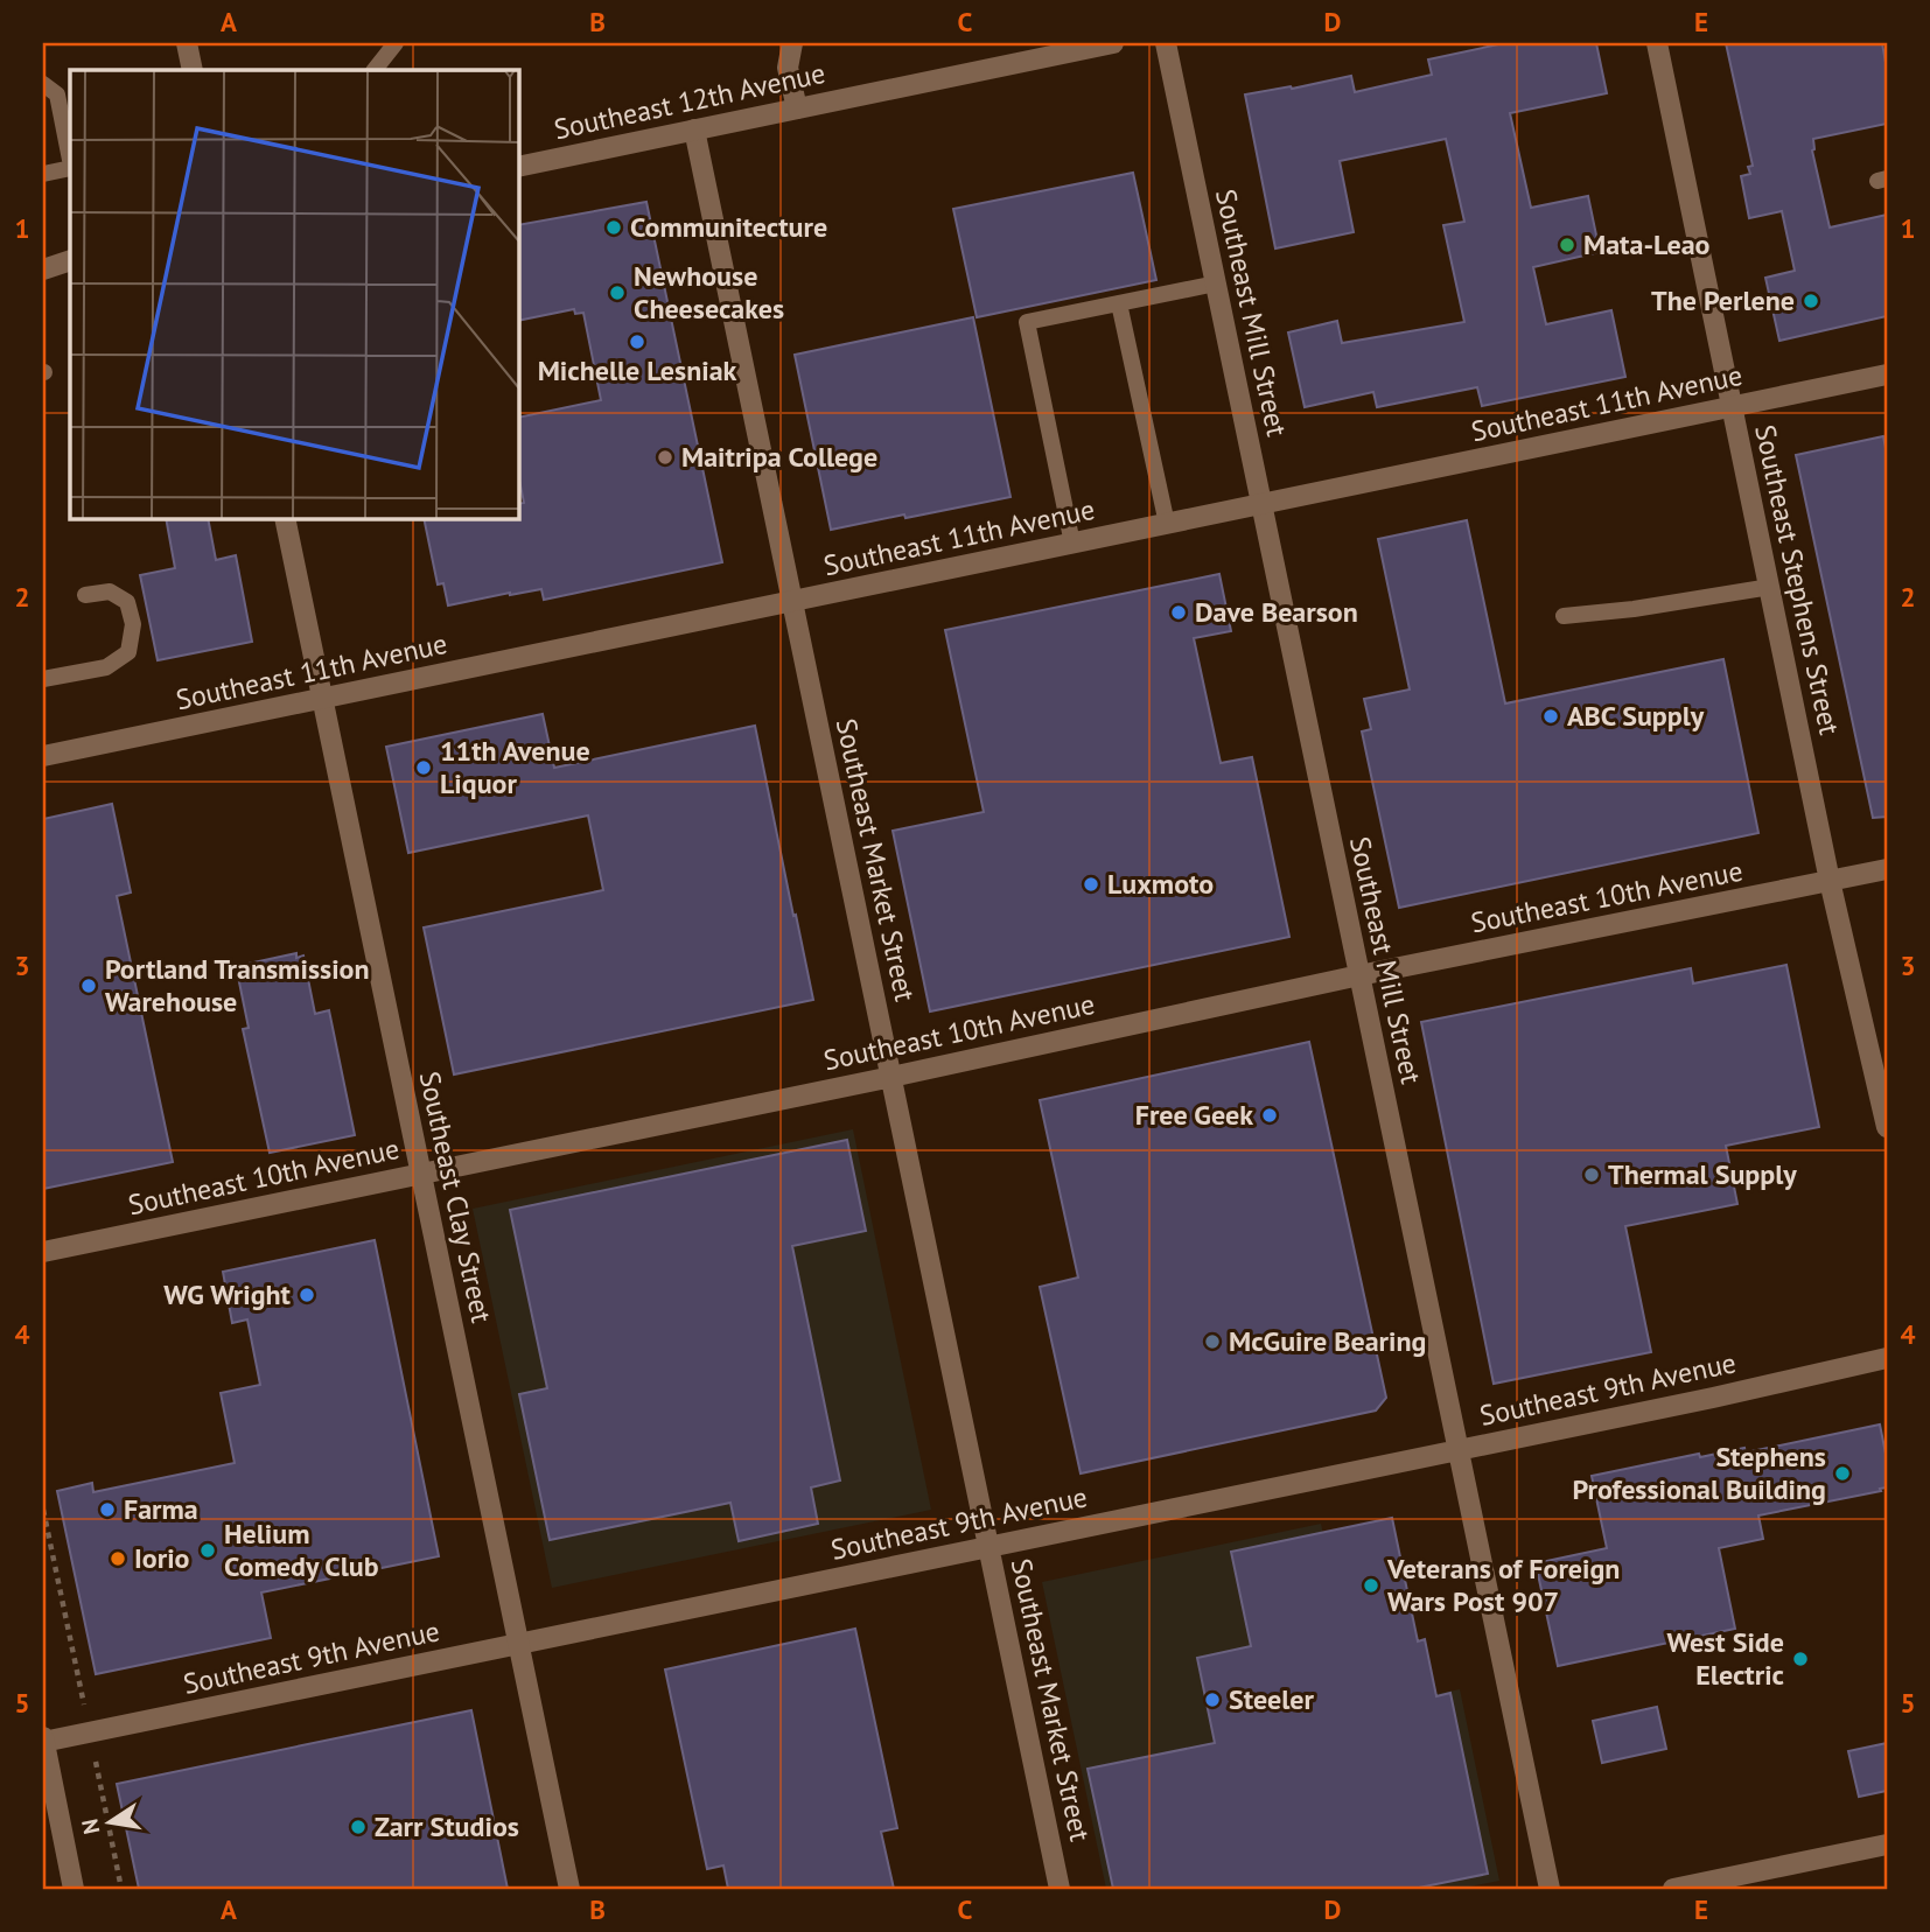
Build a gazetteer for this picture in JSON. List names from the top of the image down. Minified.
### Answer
{"streets":{"street":["Southeast 12th Avenue","Southeast Mill Street","Southeast 11th Avenue","Southeast Stephens Street","Southeast Market Street","Southeast 10th Avenue","Southeast Clay Street","Southeast 9th Avenue"]},"crossings":[["Southeast 12th Avenue","Southeast Market Street"],["Southeast Mill Street","Southeast 11th Avenue"],["Southeast Mill Street","Southeast 10th Avenue"],["Southeast Mill Street","Southeast 9th Avenue"],["Southeast 11th Avenue","Southeast Stephens Street"],["Southeast 11th Avenue","Southeast Market Street"],["Southeast 11th Avenue","Southeast Clay Street"],["Southeast Stephens Street","Southeast 10th Avenue"],["Southeast Market Street","Southeast 10th Avenue"],["Southeast Market Street","Southeast 9th Avenue"],["Southeast 10th Avenue","Southeast Clay Street"],["Southeast Clay Street","Southeast 9th Avenue"]],"places":["Communitecture","Mata-Leao","Newhouse Cheesecakes","The Perlene","Michelle Lesniak","Maitripa College","Dave Bearson","ABC Supply","11th Avenue Liquor","Luxmoto","Portland Transmission Warehouse","Free Geek","Thermal Supply","WG Wright","McGuire Bearing","Stephens Professional Building","Farma","Helium Comedy Club","Iorio","Veterans of Foreign Wars Post 907","West Side Electric","Steeler","Zarr Studios"],"north":"left","grid":{"columns":["A","B","C","D","E"],"rows":["1","2","3","4","5"]}}
